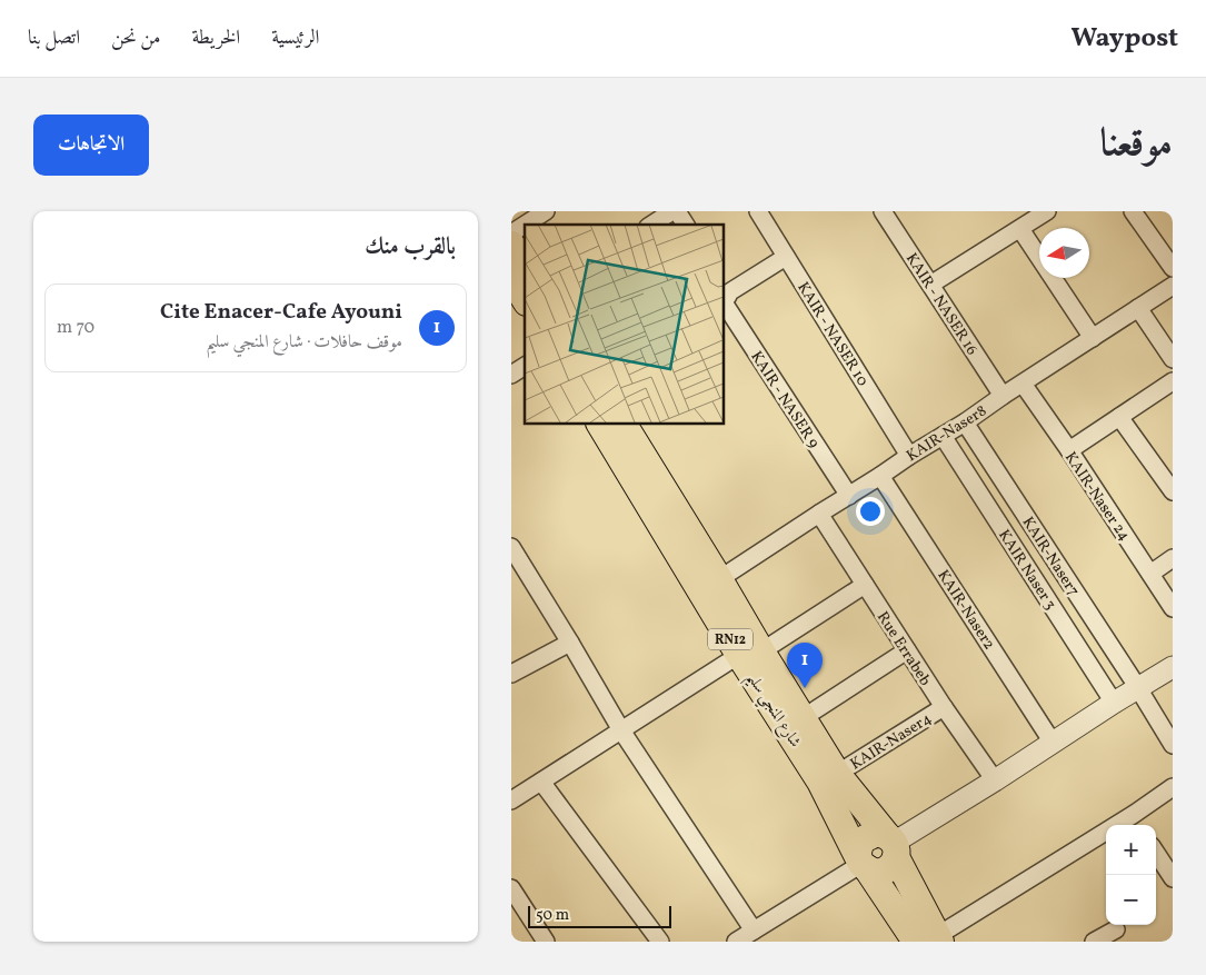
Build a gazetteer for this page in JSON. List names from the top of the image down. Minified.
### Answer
{"streets":{"main road":["RN12","شارع المنجي سليم"],"street":["KAIR - NASER 16","KAIR - NASER 10","KAIR - NASER 9","KAIR-Naser8","KAIR-Naser 24","KAIR-Naser7","KAIR Naser 3","KAIR-Naser2","Rue Errabeb","KAIR-Naser4"]},"crossings":[["KAIR - NASER 16","KAIR-Naser8"],["KAIR - NASER 10","KAIR-Naser8"],["KAIR - NASER 9","KAIR-Naser8"],["KAIR-Naser8","KAIR-Naser 24"],["KAIR-Naser8","KAIR-Naser7"],["KAIR-Naser8","KAIR Naser 3"],["KAIR-Naser8","KAIR-Naser2"],["KAIR-Naser8","Rue Errabeb"],["KAIR-Naser8","شارع المنجي سليم"],["Rue Errabeb","KAIR-Naser4"],["شارع المنجي سليم","KAIR-Naser4"]],"scale_bar":"50 m","north":"left","page":{"header":"Waypost","nav":["الرئيسية","الخريطة","من نحن","اتصل بنا"],"title":"موقعنا","buttons":"الاتجاهات","heading":"بالقرب منك","list":[{"mark":"1","name":"Cite Enacer-Cafe Ayouni","note":"موقف حافلات · شارع المنجي سليم","value":"70 m"}],"pins":"1","map_buttons":["+","−"],"scale":"50 m"}}
